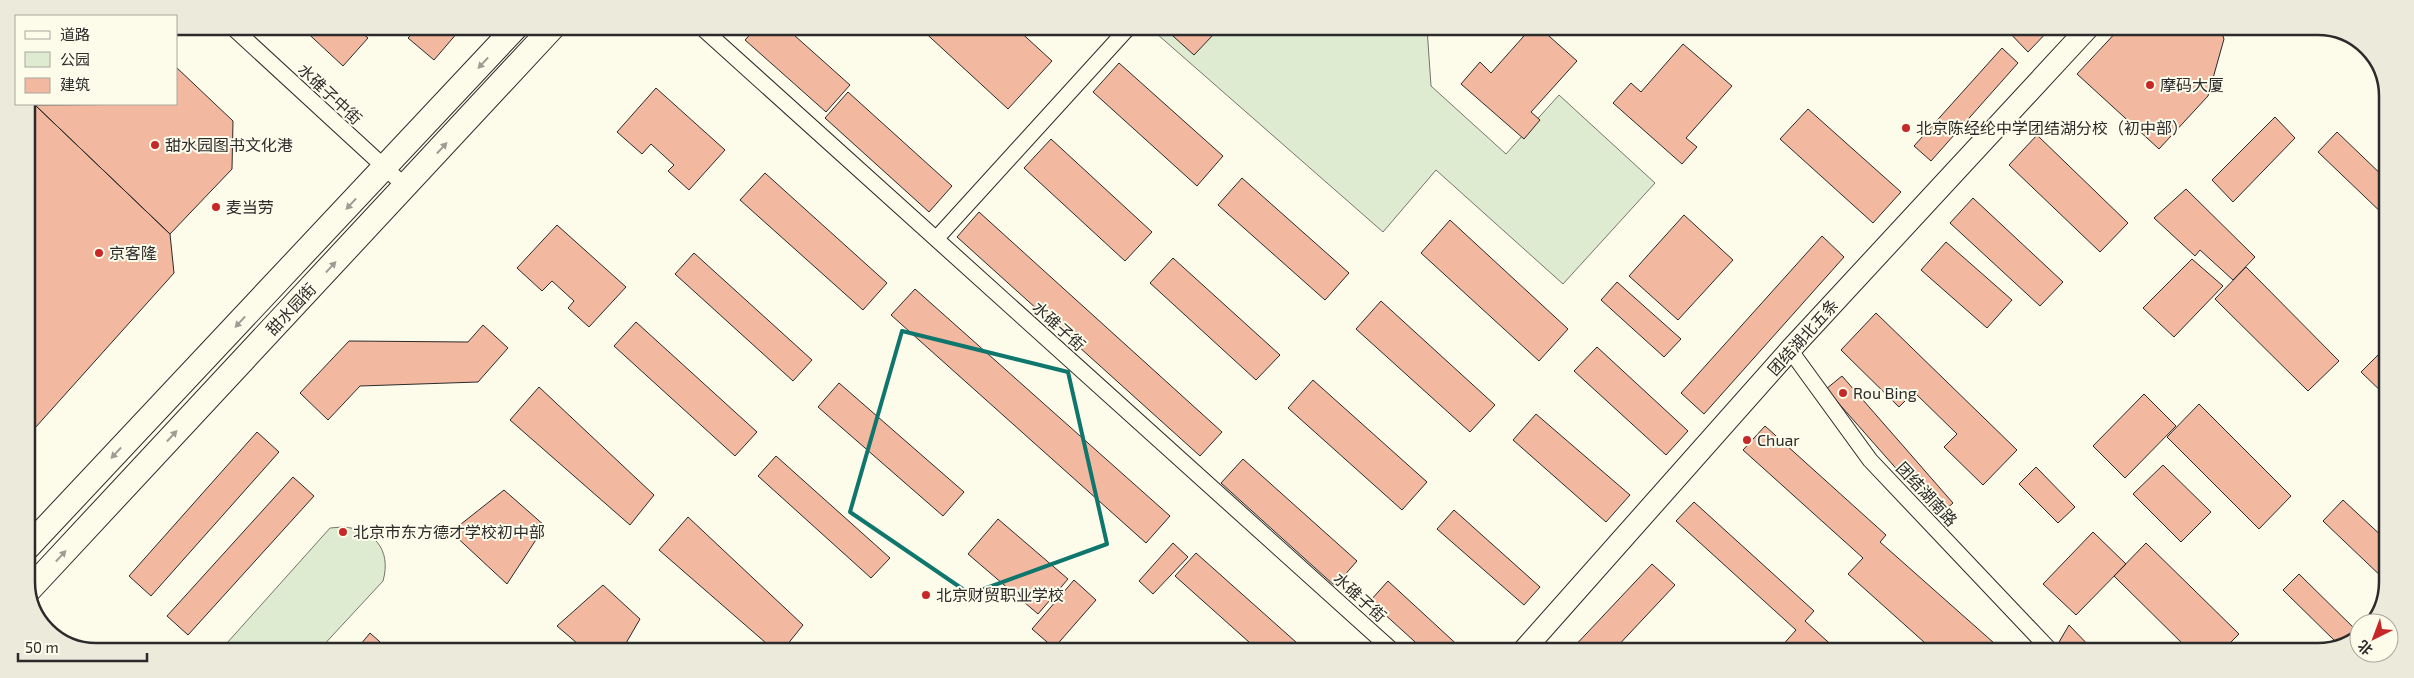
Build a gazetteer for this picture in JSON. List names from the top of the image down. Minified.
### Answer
{"streets":{"main road":["甜水园街"],"street":["水碓子中街","水碓子街","团结湖北五条","团结湖南路"]},"crossings":[["水碓子中街","甜水园街"],["团结湖北五条","团结湖南路"]],"places":["摩码大厦","北京陈经纶中学团结湖分校（初中部）","甜水园图书文化港","麦当劳","京客隆","Rou Bing","Chuar","北京市东方德才学校初中部","北京财贸职业学校"],"legend":["道路","公园","建筑"],"scale_bar":"50 m","north":"bottom left"}
